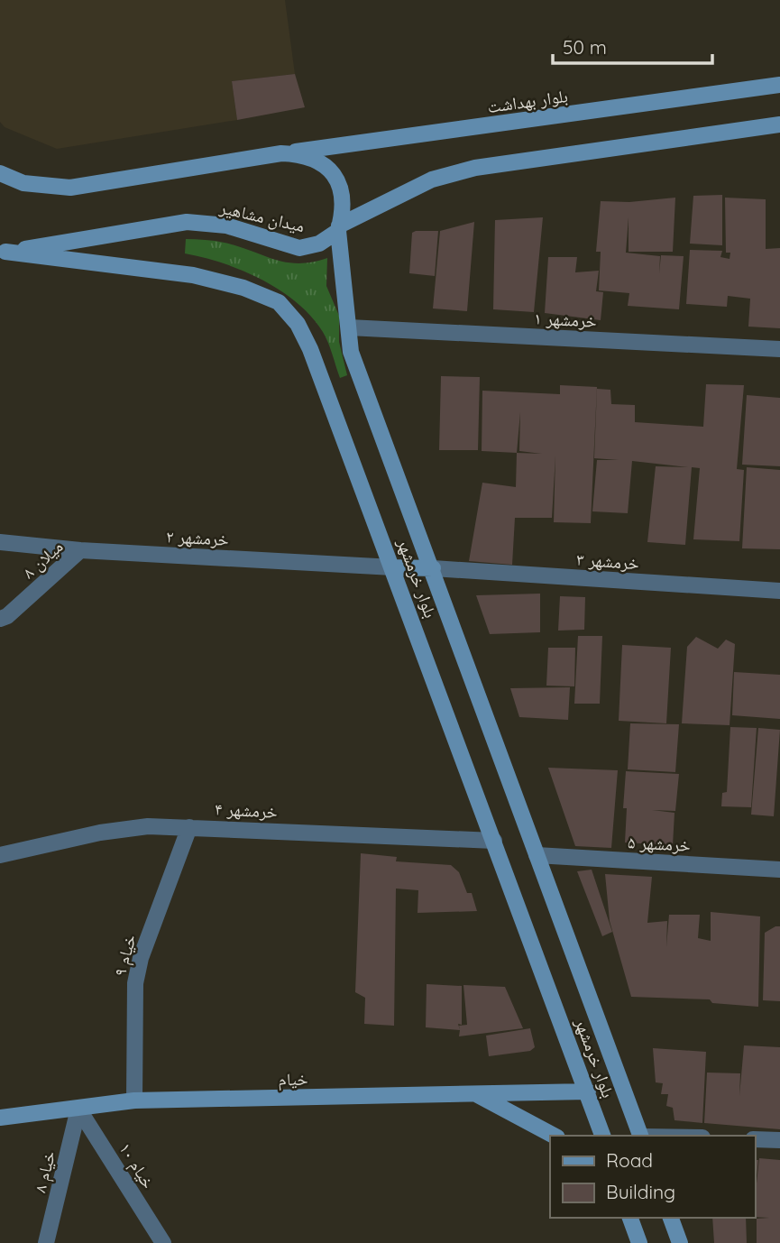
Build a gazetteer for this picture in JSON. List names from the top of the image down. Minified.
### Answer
{"streets":{"main road":["بلوار بهداشت","میدان مشاهیر","بلوار خرمشهر","خیام"],"street":["خرمشهر ۱","خرمشهر ۲","میلان ۸","خرمشهر ۳","خرمشهر ۴","خرمشهر ۵","خیام ۹","خیام ۱۰","خیام ۸"]},"crossings":[["میدان مشاهیر","بلوار خرمشهر"],["خرمشهر ۱","بلوار خرمشهر"],["خرمشهر ۲","میلان ۸"],["خرمشهر ۲","بلوار خرمشهر"],["خرمشهر ۳","بلوار خرمشهر"],["بلوار خرمشهر","خرمشهر ۴"],["بلوار خرمشهر","خرمشهر ۵"],["بلوار خرمشهر","خیام"],["خرمشهر ۴","خیام ۹"],["خیام ۹","خیام"],["خیام","خیام ۱۰"],["خیام","خیام ۸"],["خیام ۱۰","خیام ۸"]],"legend":["Road","Building"],"scale_bar":"50 m"}
